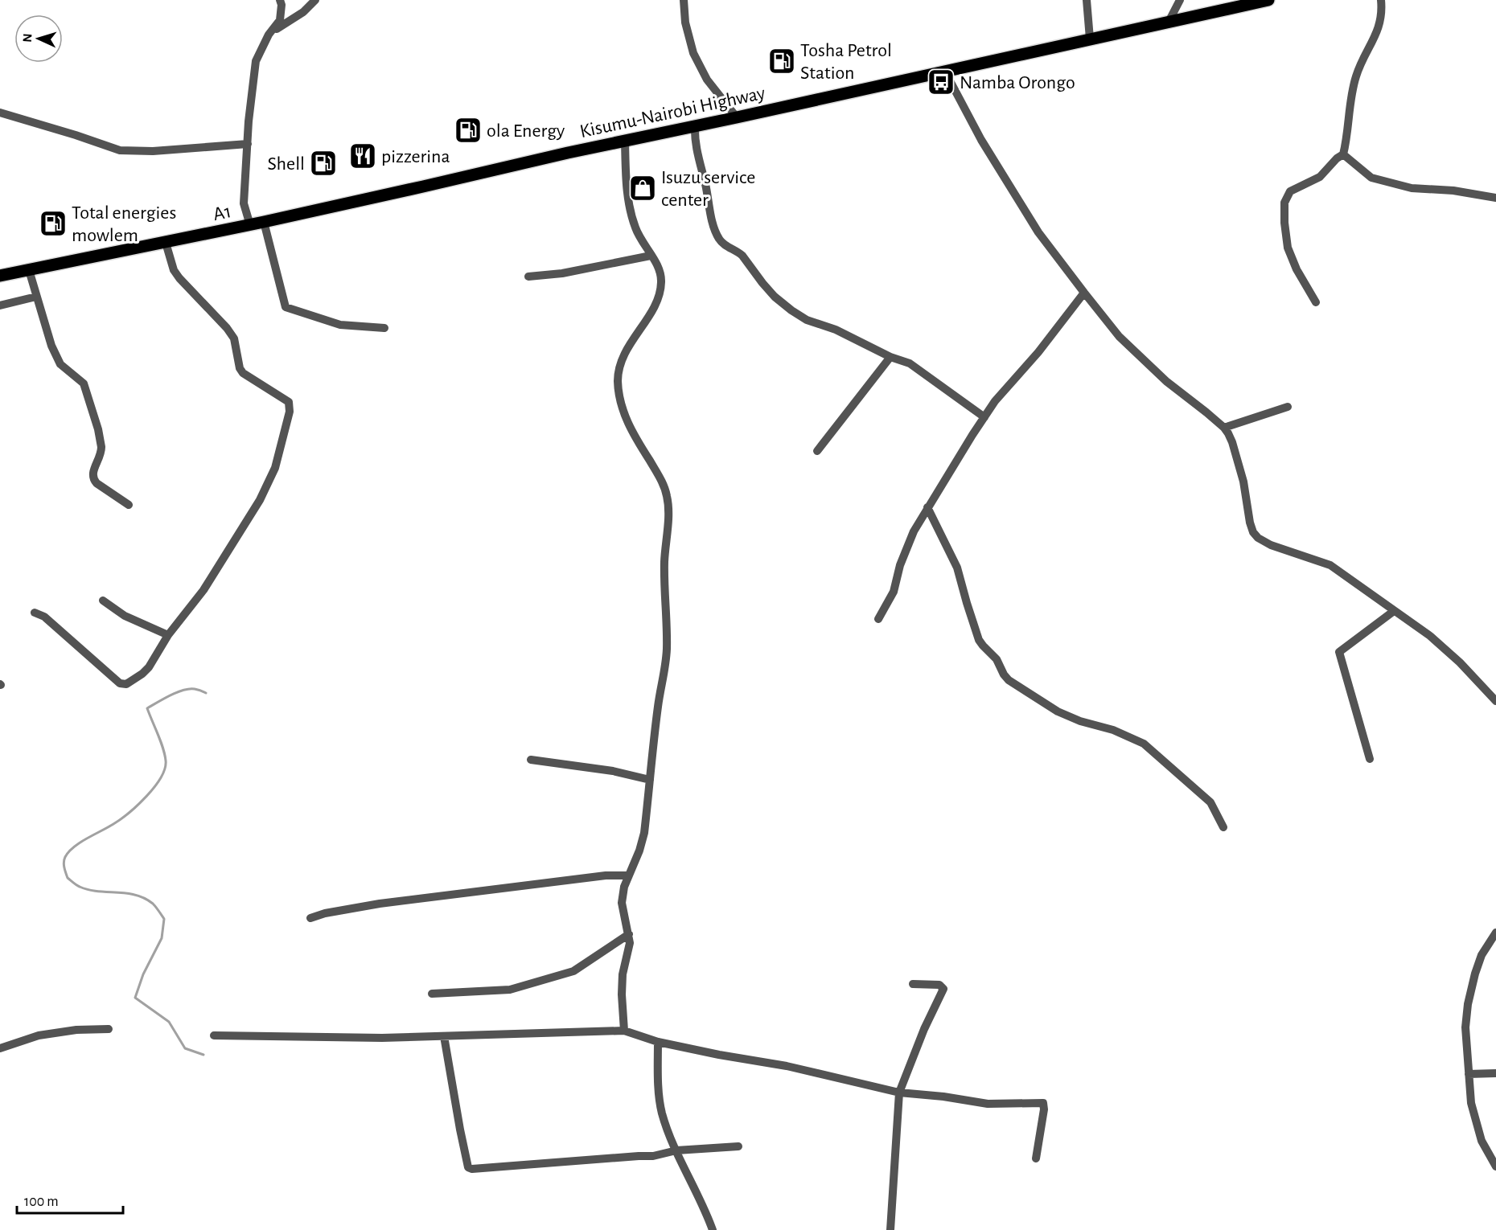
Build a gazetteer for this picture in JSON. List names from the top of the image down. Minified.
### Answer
{"streets":{"highway":["Kisumu-Nairobi Highway","A1"]},"crossings":[["Kisumu-Nairobi Highway","A1"]],"places":{"fuel station":["Tosha Petrol Station","ola Energy","Shell","Total energies mowlem"],"bus stop":["Namba Orongo"],"restaurant":["pizzerina"],"shop":["Isuzu service center"]},"scale_bar":"100 m","north":"left"}
